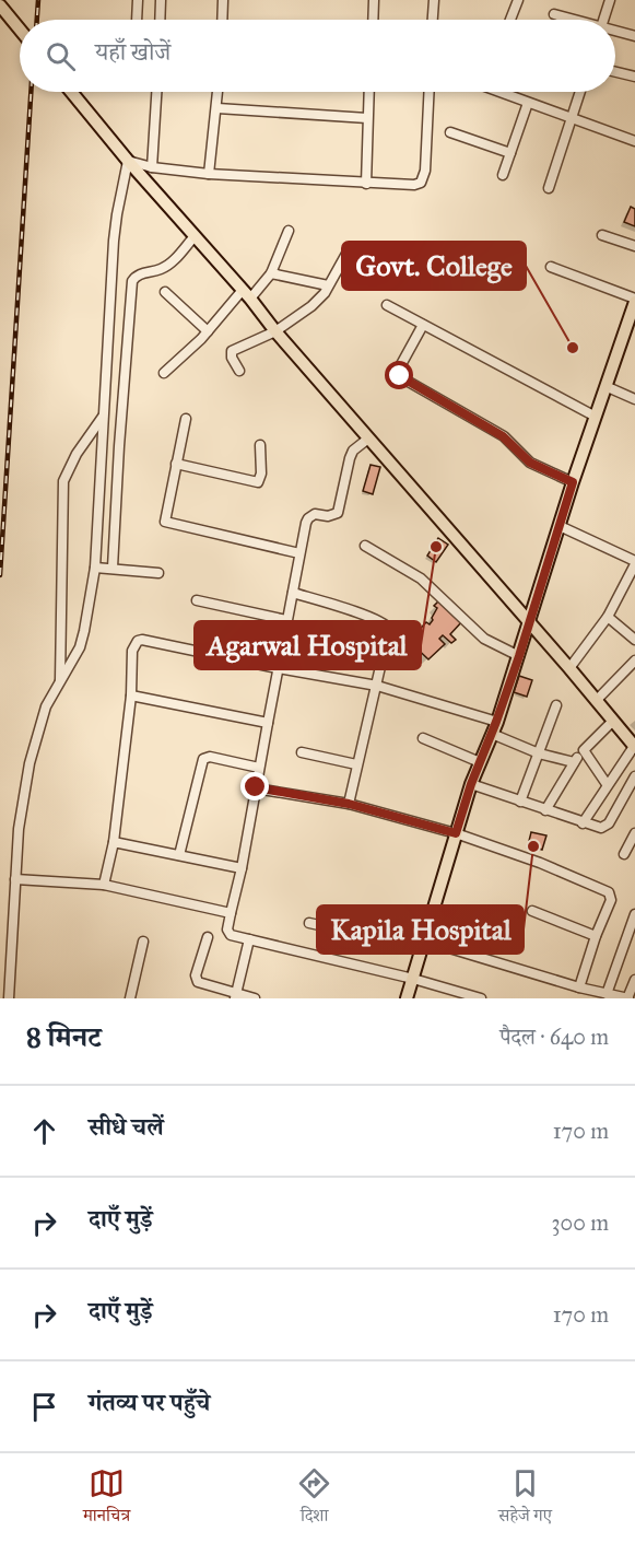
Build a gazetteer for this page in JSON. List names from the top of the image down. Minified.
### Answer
{"places":["Govt. College","Agarwal Hospital","Kapila Hospital"],"page":{"search":"यहाँ खोजें","heading":["8 मिनट","पैदल · 640 m"],"list":[["सीधे चलें","170 m"],["दाएँ मुड़ें","300 m"],["दाएँ मुड़ें","170 m"],"गंतव्य पर पहुँचे"],"nav":["मानचित्र","दिशा","सहेजे गए"]}}
